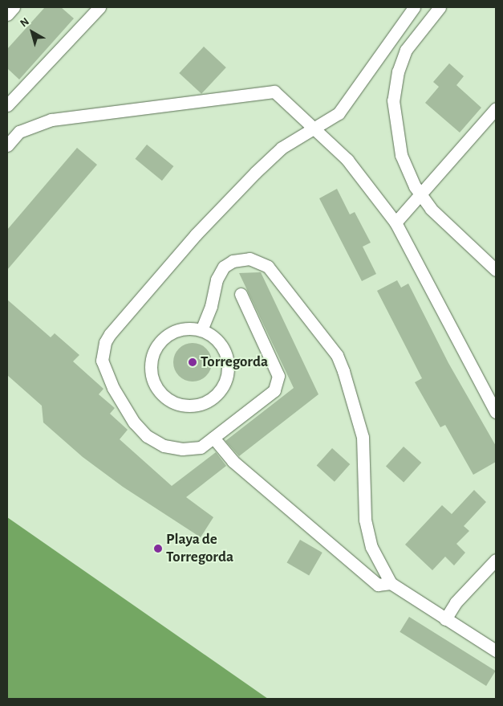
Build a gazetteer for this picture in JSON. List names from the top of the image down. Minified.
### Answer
{"places":["Torregorda","Playa de Torregorda"],"north":"top left"}
